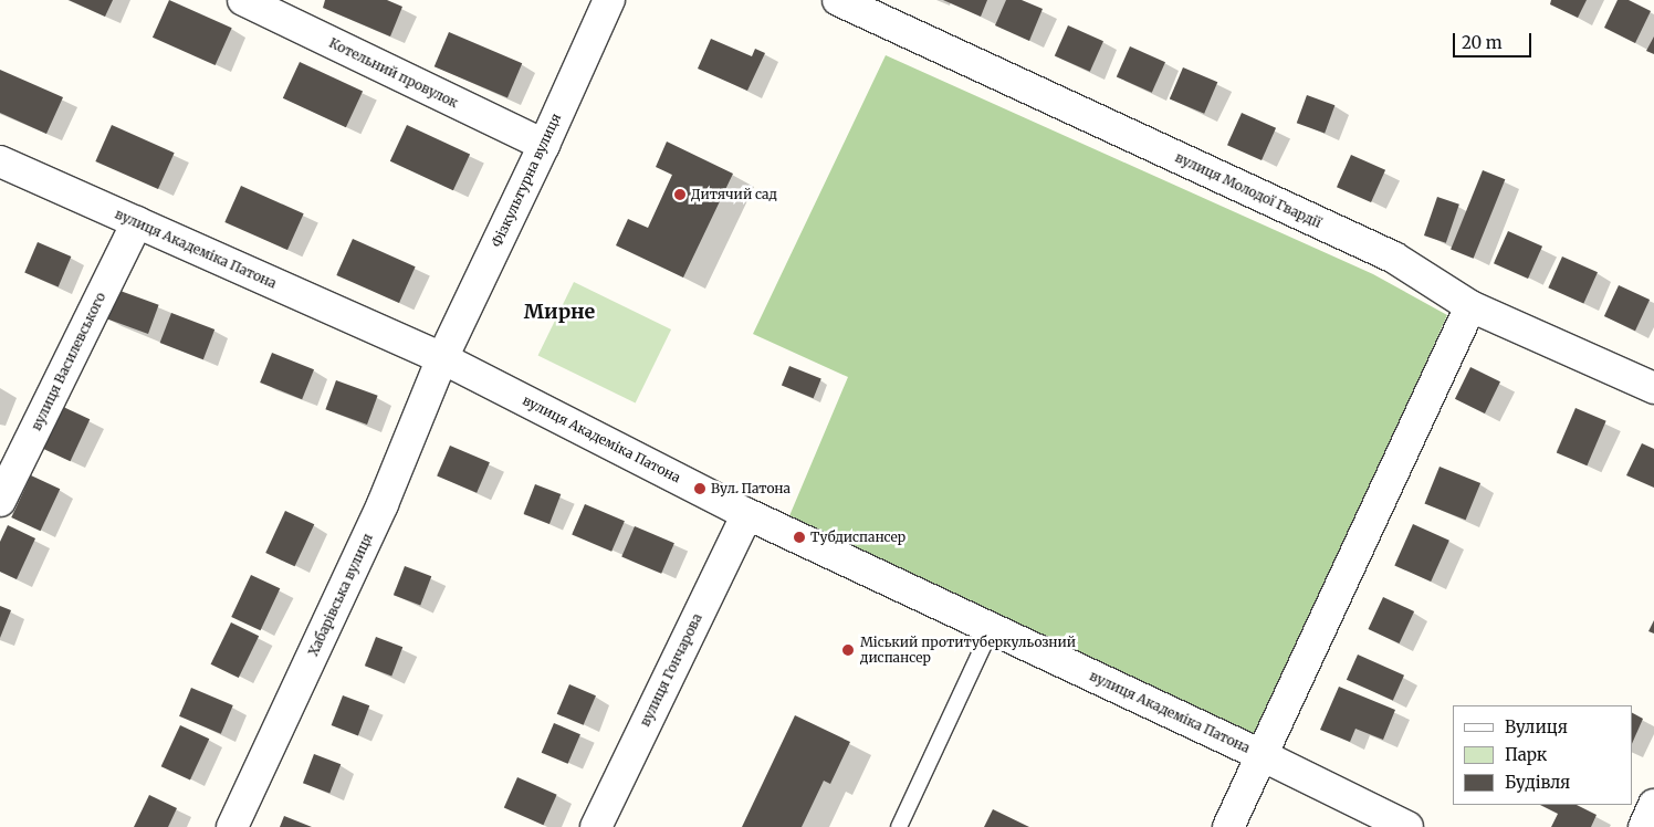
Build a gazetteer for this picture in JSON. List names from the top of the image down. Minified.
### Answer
{"streets":{"street":["Котельний провулок","Фізкультурна вулиця","вулиця Молодої Гвардії","вулиця Академіка Патона","вулиця Василевського","Хабарівська вулиця","вулиця Гончарова"]},"crossings":[["Котельний провулок","Фізкультурна вулиця"],["Фізкультурна вулиця","вулиця Академіка Патона"],["Фізкультурна вулиця","Хабарівська вулиця"],["вулиця Академіка Патона","вулиця Василевського"],["вулиця Академіка Патона","Хабарівська вулиця"],["вулиця Академіка Патона","вулиця Гончарова"]],"districts":["Мирне"],"places":["Дитячий сад","Вул. Патона","Тубдиспансер","Міський протитуберкульозний диспансер"],"legend":["Вулиця","Парк","Будівля"],"scale_bar":"20 m"}
